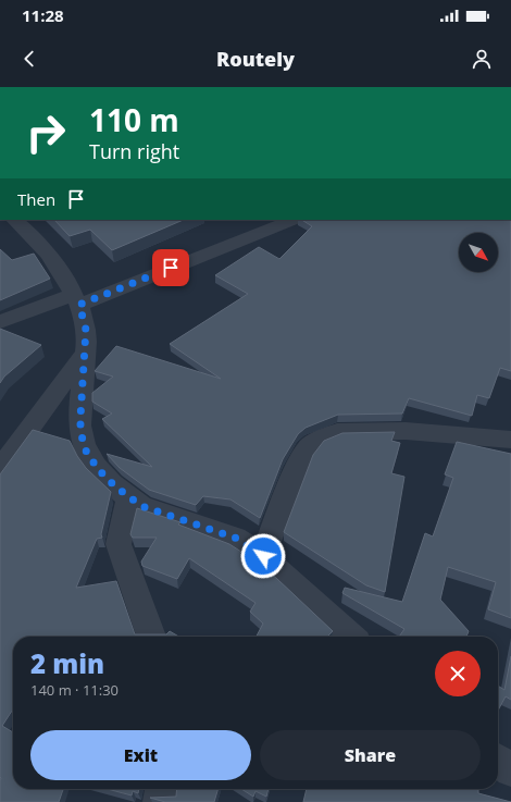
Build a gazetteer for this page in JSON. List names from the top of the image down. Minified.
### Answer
{"north":"bottom right","page":{"status":"11:28","header":"Routely","turn":["110 m","Turn right"],"then":"Then","heading":["2 min","140 m · 11:30"],"buttons":["Exit","Share"]}}
